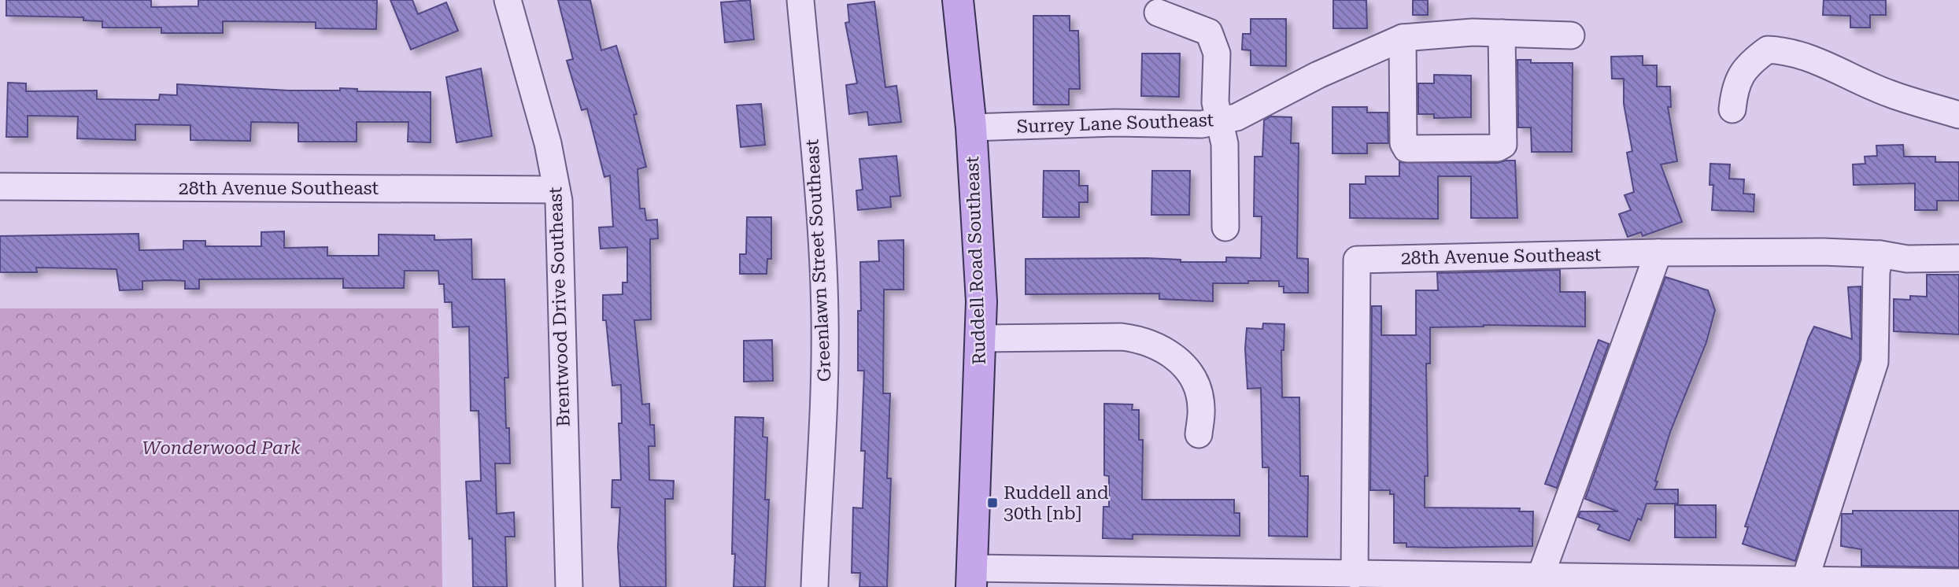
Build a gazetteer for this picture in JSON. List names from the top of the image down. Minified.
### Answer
{"streets":{"main road":["Ruddell Road Southeast"],"street":["Surrey Lane Southeast","28th Avenue Southeast","Greenlawn Street Southeast","Brentwood Drive Southeast"]},"crossings":[["Surrey Lane Southeast","Ruddell Road Southeast"],["28th Avenue Southeast","Brentwood Drive Southeast"]],"parks":["Wonderwood Park"],"places":{"transit":["Ruddell and 30th [nb]"]}}
